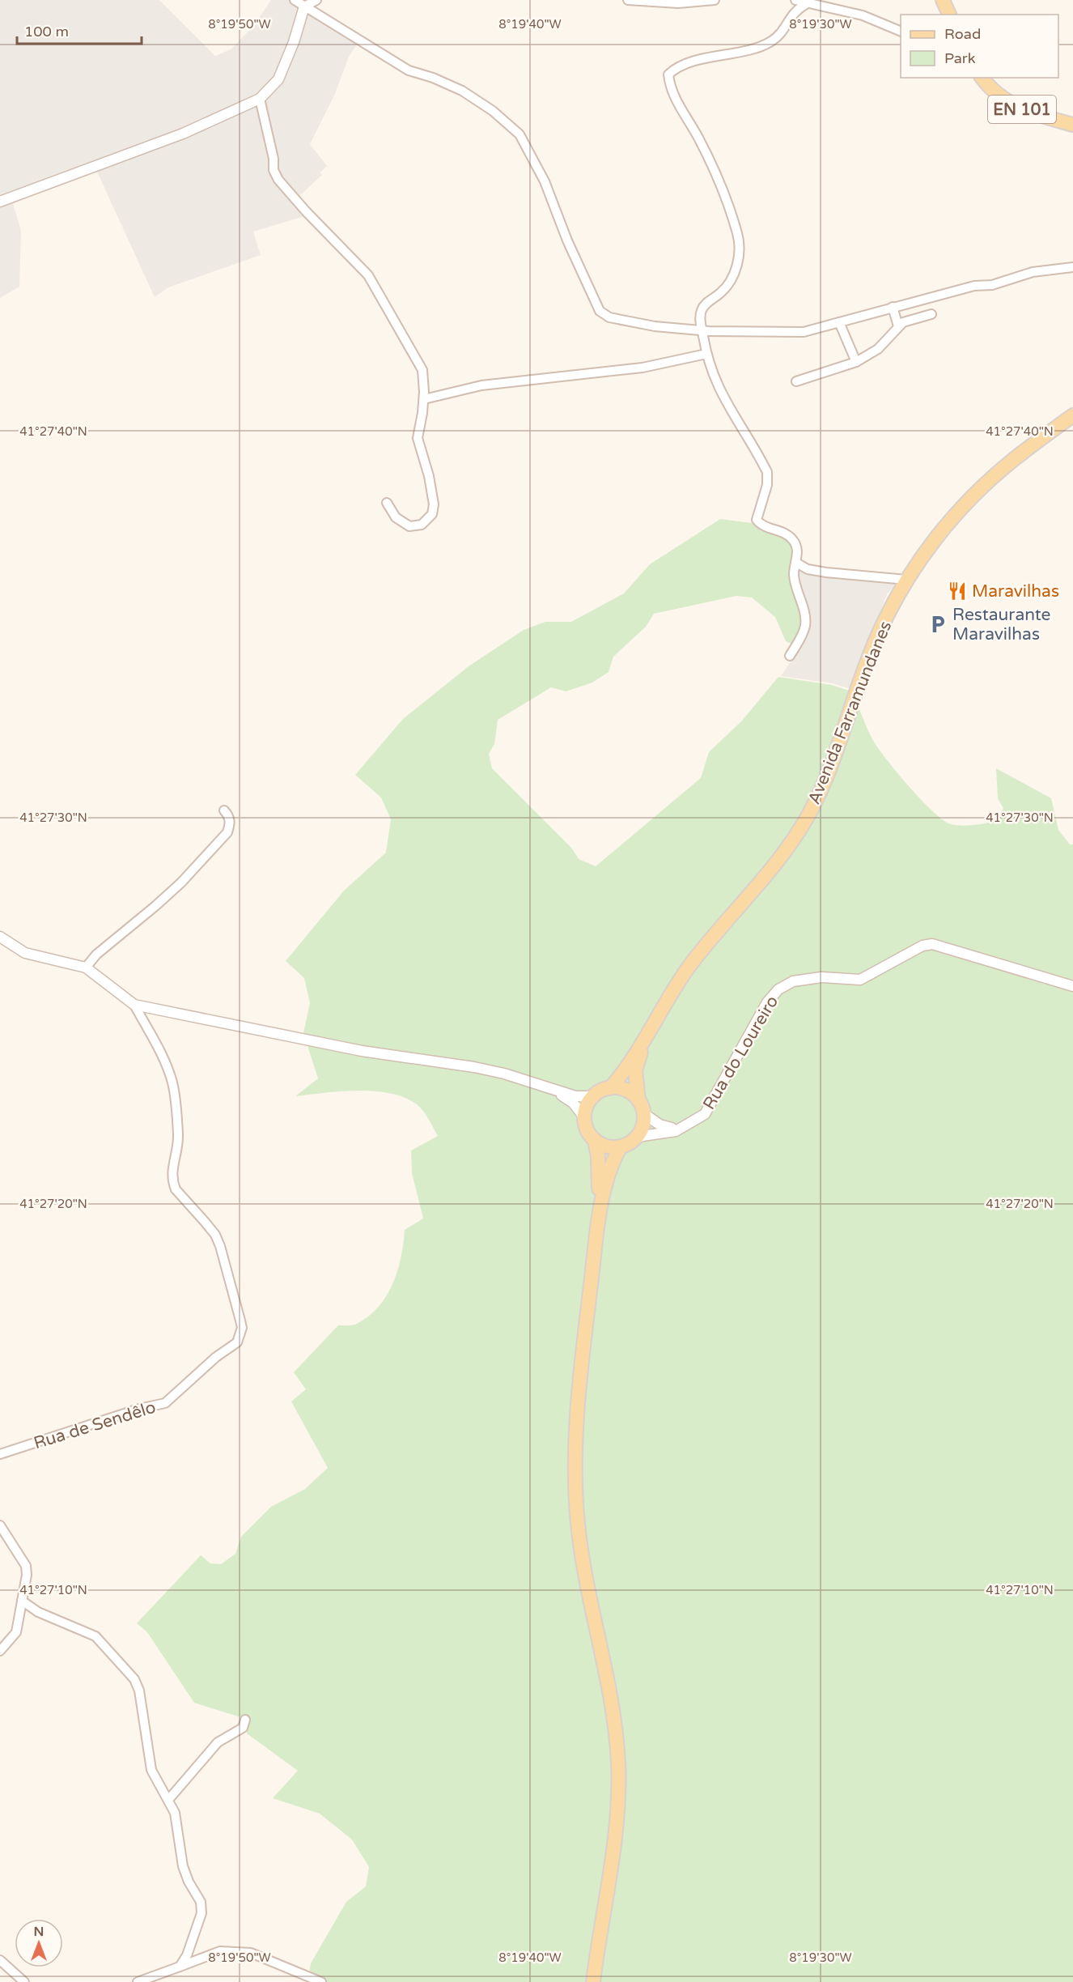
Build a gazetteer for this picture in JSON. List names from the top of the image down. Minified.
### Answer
{"streets":{"main road":["EN 101","Avenida Farramundanes"],"street":["Rua do Loureiro","Rua de Sendêlo"]},"places":{"restaurant":["Maravilhas"],"parking":["Restaurante Maravilhas"]},"legend":["Road","Park"],"scale_bar":"100 m","north":"top","coordinates":["8°19'50\"W","8°19'40\"W","8°19'30\"W","41°27'40\"N","41°27'30\"N","41°27'20\"N","41°27'10\"N"]}
